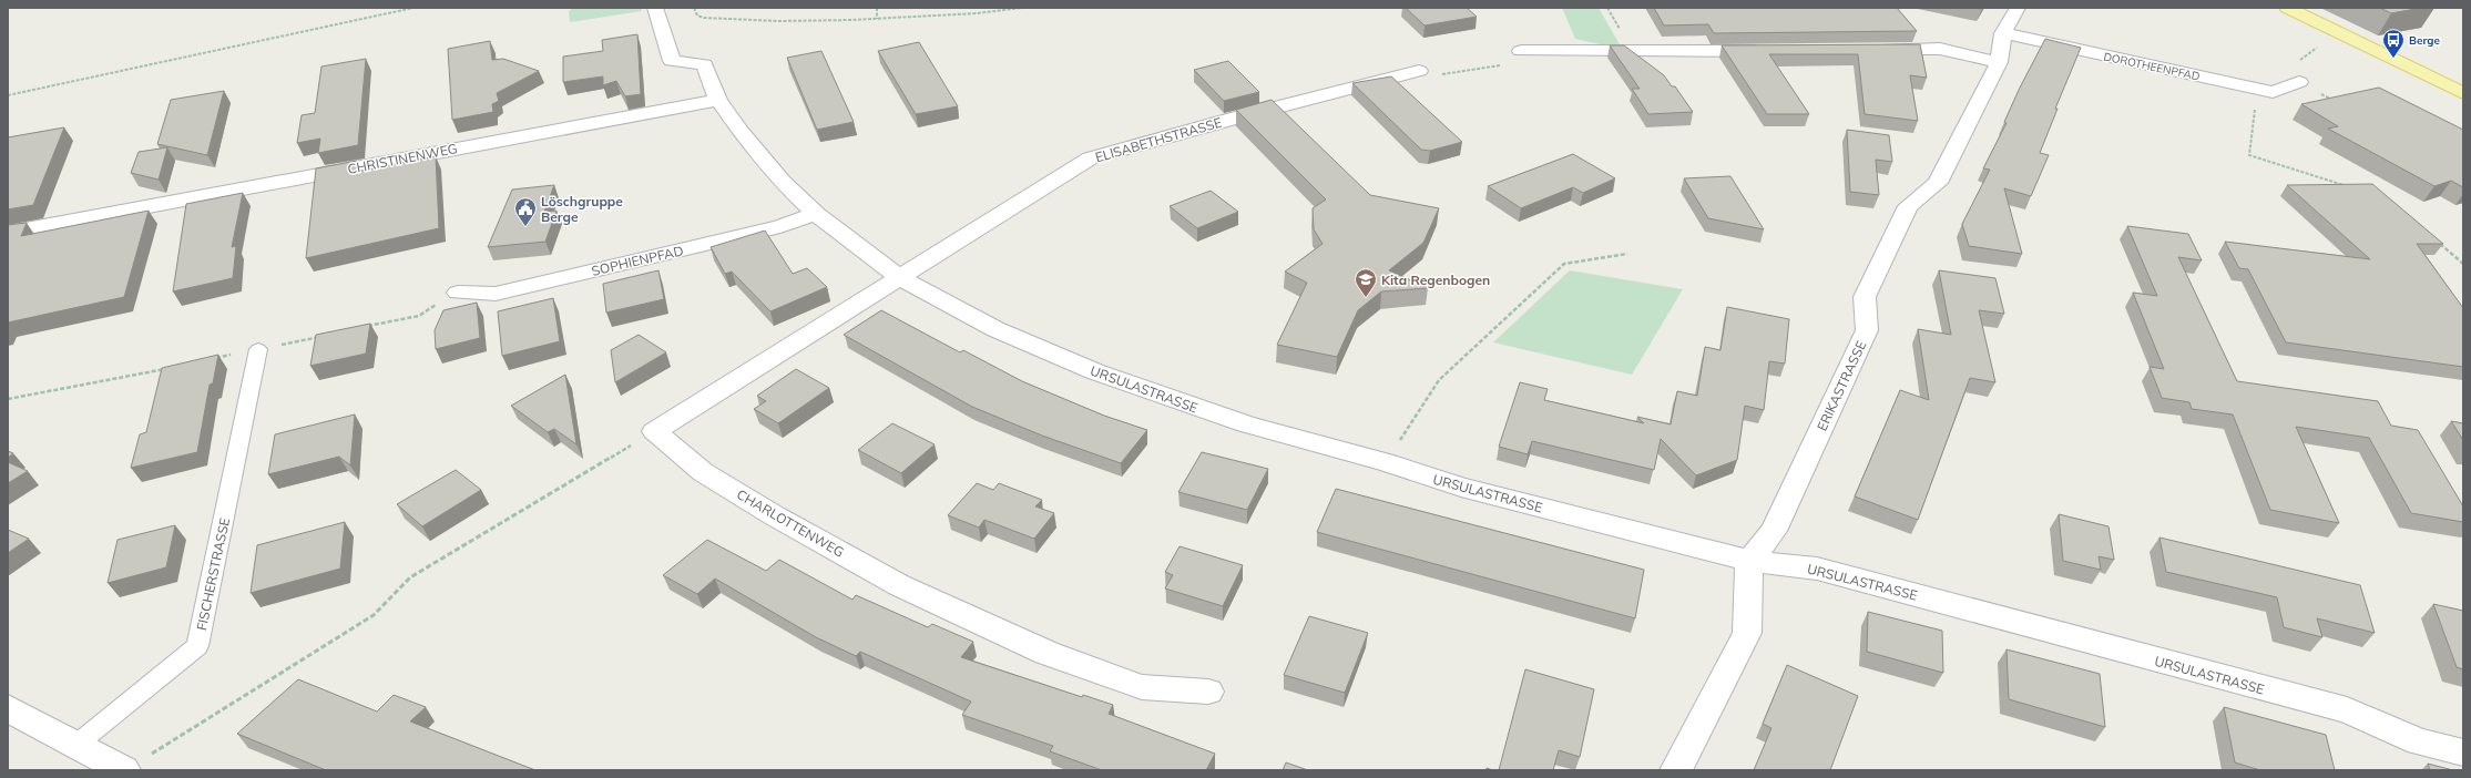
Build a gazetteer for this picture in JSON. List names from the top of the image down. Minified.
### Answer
{"streets":{"street":["DOROTHEENPFAD","ELISABETHSTRASSE","CHRISTINENWEG","SOPHIENPFAD","ERIKASTRASSE","URSULASTRASSE","CHARLOTTENWEG"],"lane":["FISCHERSTRASSE"]},"crossings":[["DOROTHEENPFAD","ERIKASTRASSE"],["ELISABETHSTRASSE","URSULASTRASSE"],["CHRISTINENWEG","URSULASTRASSE"],["SOPHIENPFAD","URSULASTRASSE"],["ERIKASTRASSE","URSULASTRASSE"]],"places":{"bus stop":["Berge"],"public building":["Löschgruppe Berge"],"school or university":["Kita Regenbogen"]}}
